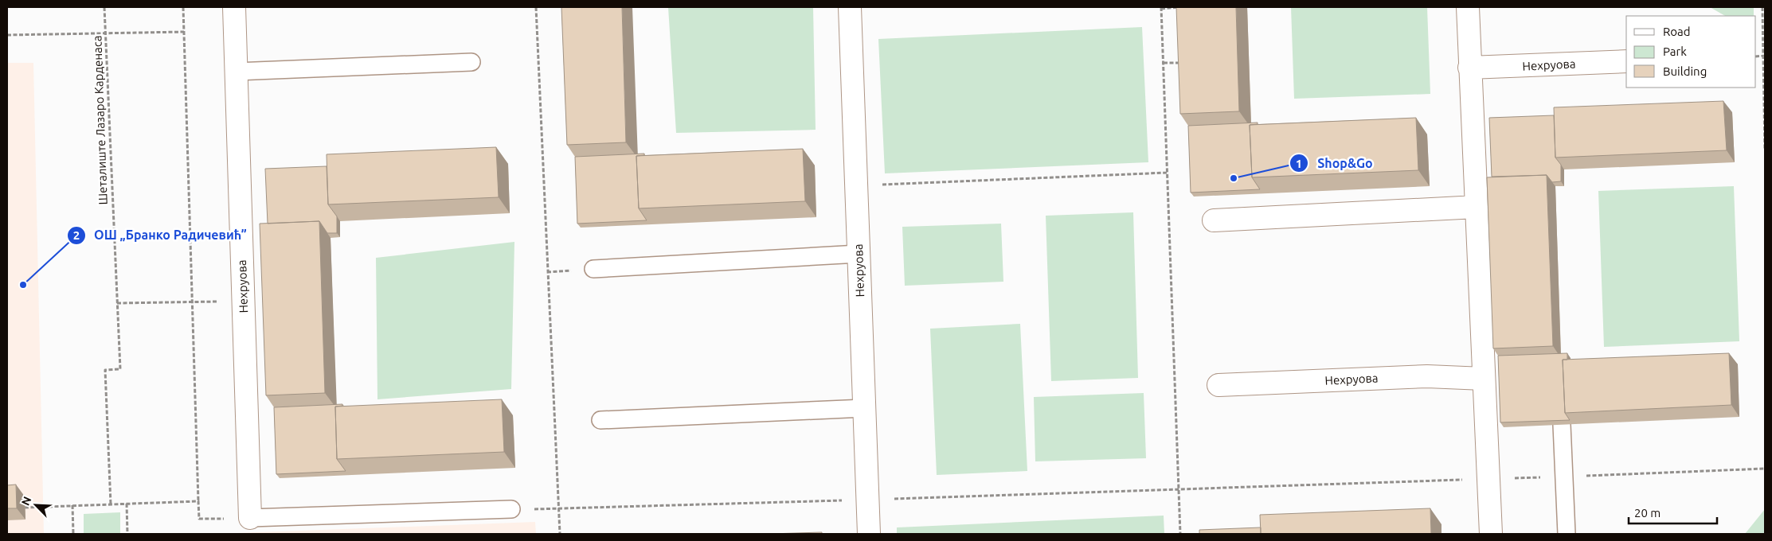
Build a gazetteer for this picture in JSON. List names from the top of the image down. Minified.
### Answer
{"streets":{"street":["Нехруова"],"path":["Шеталиште Лазаро Карденаса"]},"places":["Shop&Go","ОШ „Бранко Радичевић”"],"legend":["Road","Park","Building"],"scale_bar":"20 m","north":"top left"}
